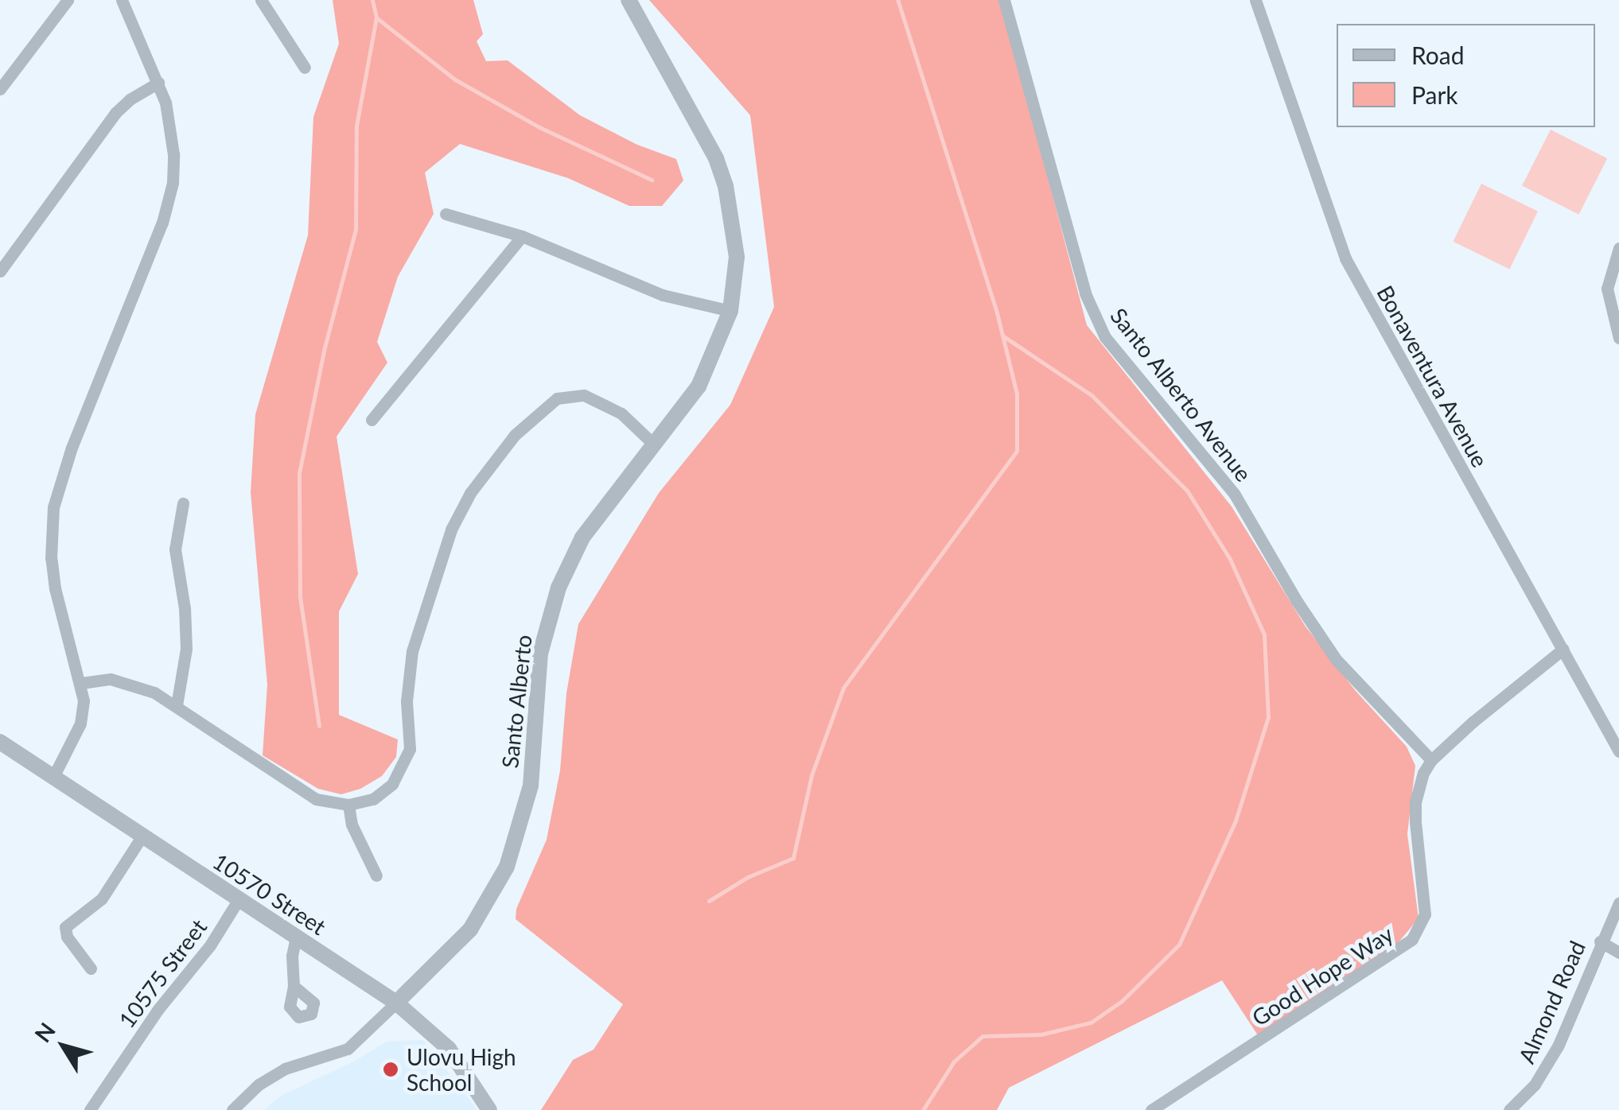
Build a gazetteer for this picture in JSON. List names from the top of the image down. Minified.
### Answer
{"streets":{"street":["Bonaventura Avenue","Santo Alberto Avenue","Santo Alberto","10570 Street","10575 Street","Good Hope Way","Almond Road"]},"crossings":[["Bonaventura Avenue","Good Hope Way"],["Santo Alberto Avenue","Good Hope Way"],["Santo Alberto","10570 Street"],["10570 Street","10575 Street"]],"places":["Ulovu High School"],"legend":["Road","Park"],"north":"top left"}
